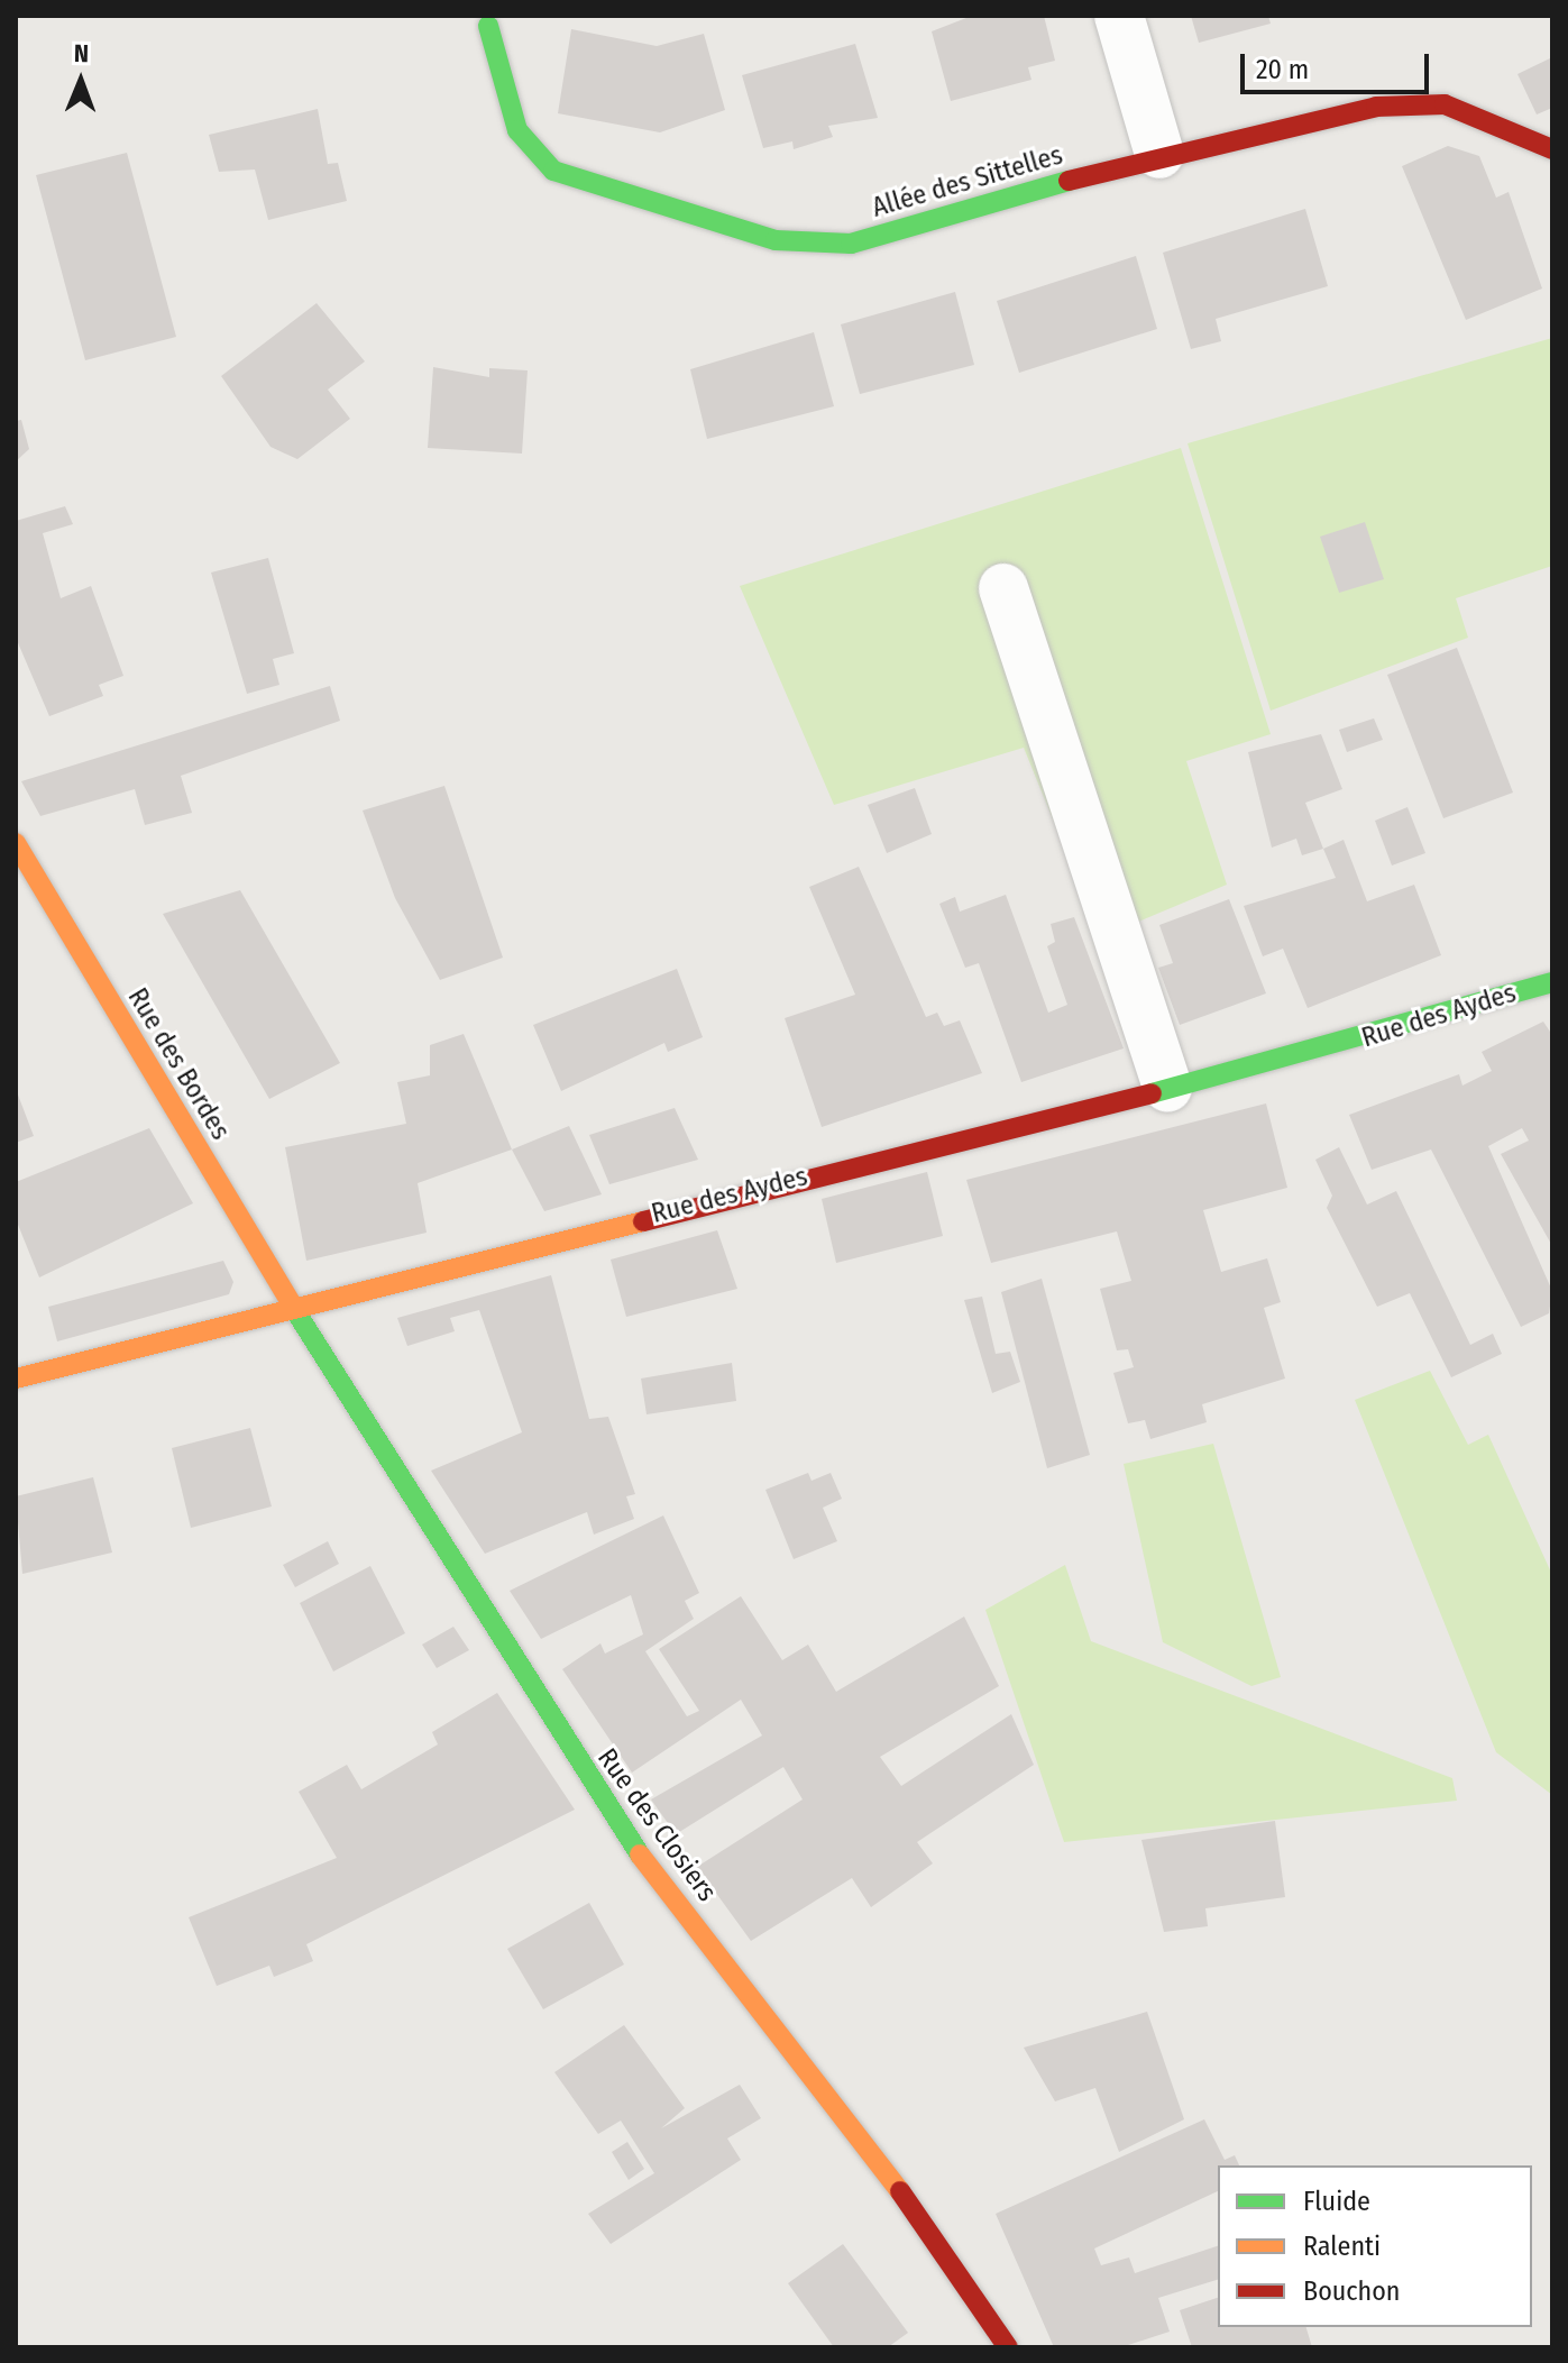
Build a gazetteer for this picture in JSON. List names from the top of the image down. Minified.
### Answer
{"streets":{"street":["Allée des Sittelles","Rue des Aydes","Rue des Bordes","Rue des Closiers"]},"crossings":[["Rue des Aydes","Rue des Bordes"],["Rue des Aydes","Rue des Closiers"],["Rue des Bordes","Rue des Closiers"]],"legend":["Fluide","Ralenti","Bouchon"],"scale_bar":"20 m","north":"top"}
